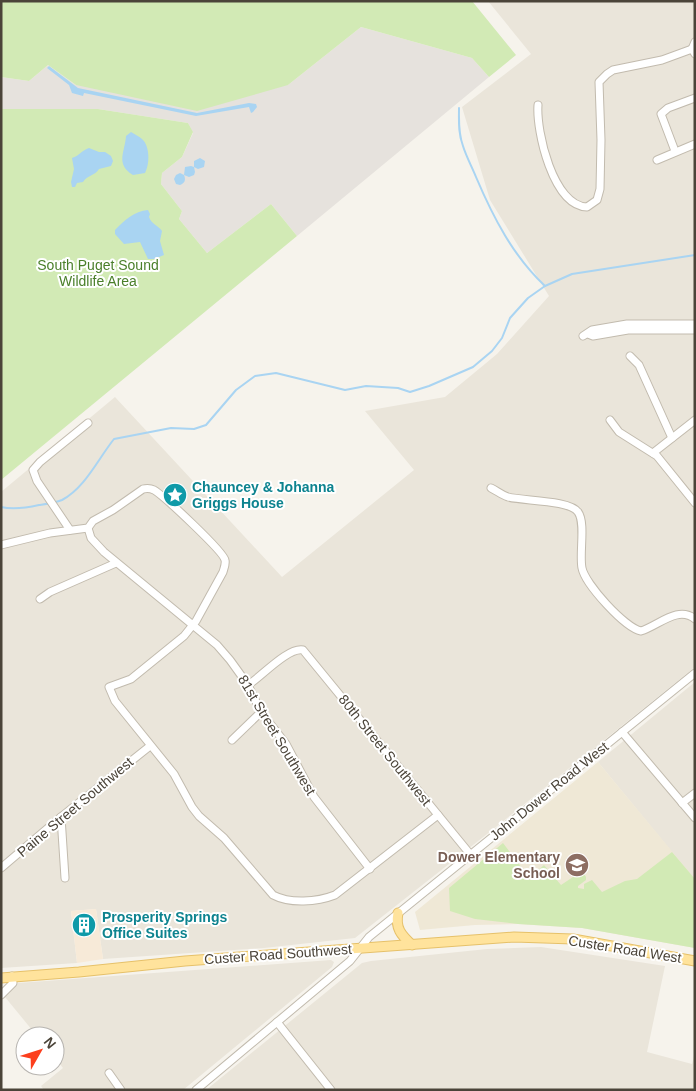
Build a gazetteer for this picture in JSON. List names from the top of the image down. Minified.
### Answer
{"streets":{"main road":["Custer Road West","Custer Road Southwest"],"street":["81st Street Southwest","80th Street Southwest","John Dower Road West","Paine Street Southwest"]},"crossings":[["81st Street Southwest","80th Street Southwest"],["80th Street Southwest","John Dower Road West"],["John Dower Road West","Custer Road Southwest"],["Custer Road West","Custer Road Southwest"]],"parks":["South Puget Sound Wildlife Area"],"places":{"place":["Chauncey & Johanna Griggs House"],"school or university":["Dower Elementary School"],"building":["Prosperity Springs Office Suites"]},"north":"top right"}
